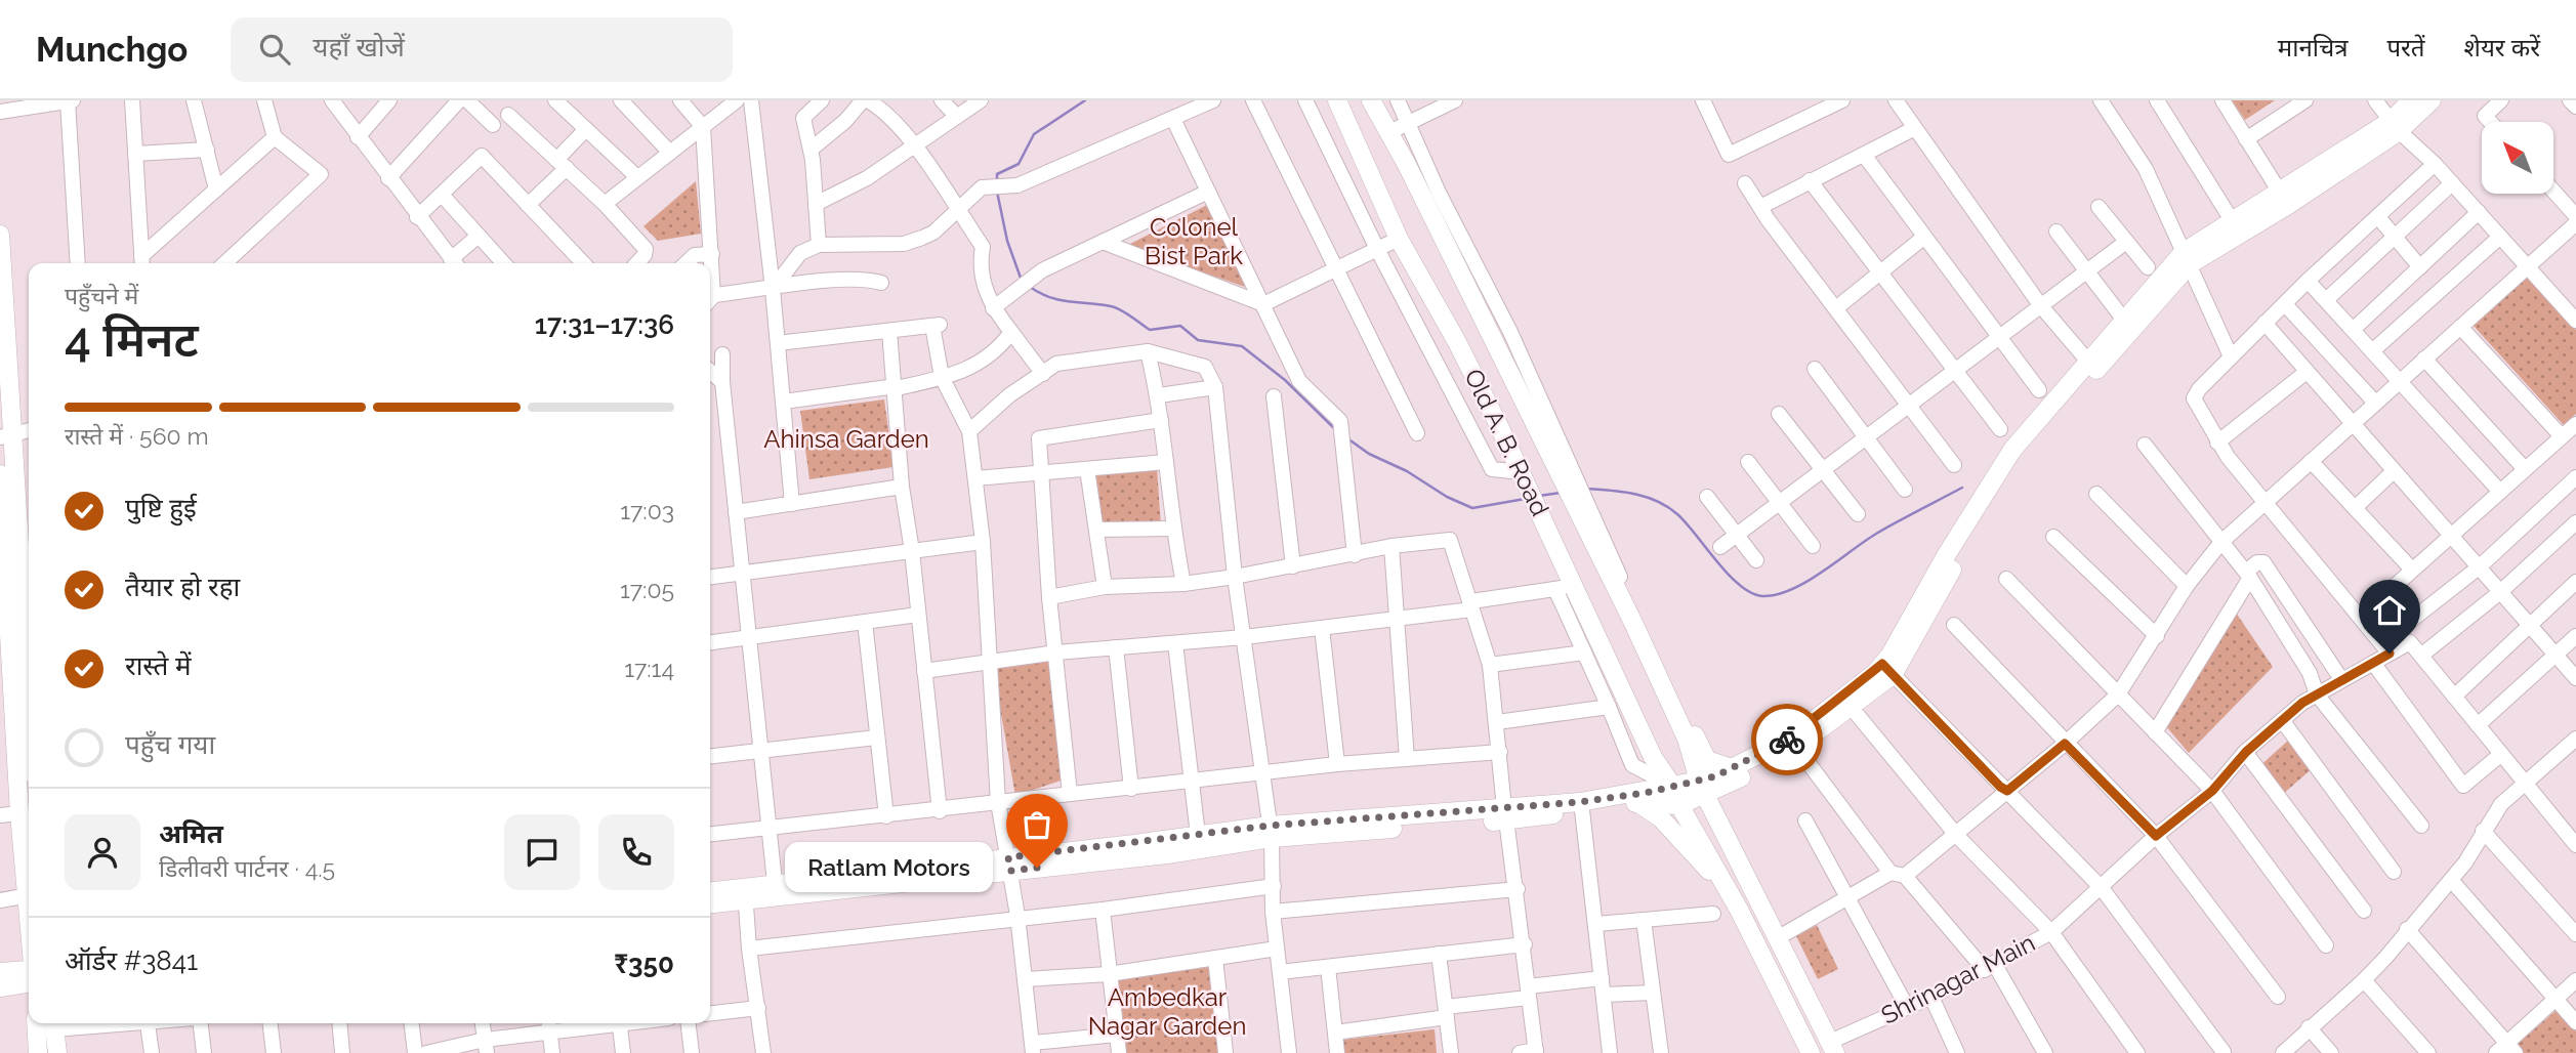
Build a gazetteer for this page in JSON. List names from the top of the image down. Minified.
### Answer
{"streets":{"main road":["Old A. B. Road"],"street":["Shrinagar Main"]},"crossings":[["Old A. B. Road","Shrinagar Main"]],"parks":["Colonel Bist Park","Ahinsa Garden","Ambedkar Nagar Garden"],"places":["Ratlam Motors"],"north":"top left","page":{"header":"Munchgo","search":"यहाँ खोजें","nav":["मानचित्र","परतें","शेयर करें"],"heading":["4 मिनट","पहुँचने में","17:31–17:36"],"panel":["अमित","डिलीवरी पार्टनर · 4.5","ऑर्डर #3841","₹350"],"bar":"रास्ते में · 560 m","list":[["पुष्टि हुई","17:03"],["तैयार हो रहा","17:05"],["रास्ते में","17:14"],"पहुँच गया"],"bubble":"Ratlam Motors"}}
